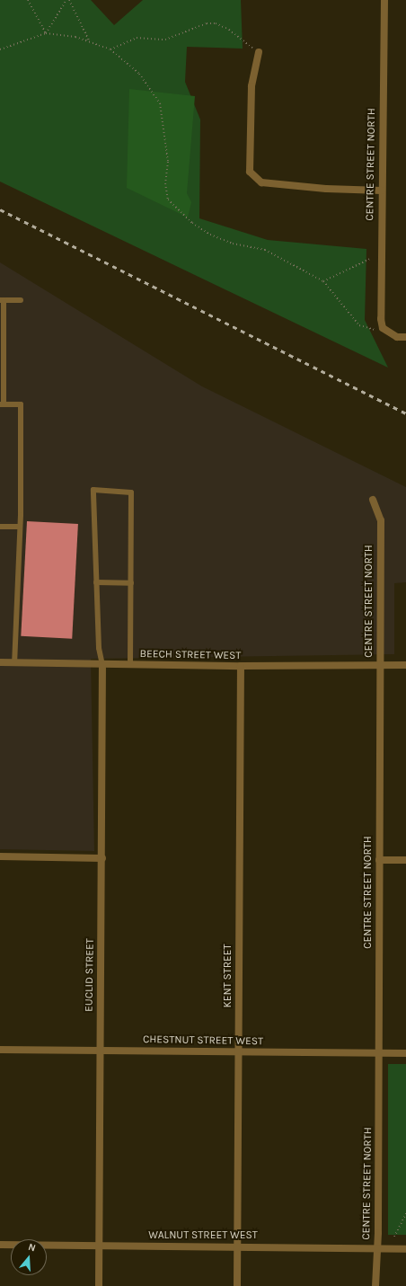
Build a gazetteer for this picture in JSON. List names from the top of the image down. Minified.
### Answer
{"streets":{"street":["CENTRE STREET NORTH","BEECH STREET WEST","EUCLID STREET","KENT STREET","CHESTNUT STREET WEST","WALNUT STREET WEST"]},"crossings":[["CENTRE STREET NORTH","BEECH STREET WEST"],["CENTRE STREET NORTH","CHESTNUT STREET WEST"],["CENTRE STREET NORTH","WALNUT STREET WEST"],["BEECH STREET WEST","EUCLID STREET"],["BEECH STREET WEST","KENT STREET"],["EUCLID STREET","CHESTNUT STREET WEST"],["EUCLID STREET","WALNUT STREET WEST"],["KENT STREET","CHESTNUT STREET WEST"],["KENT STREET","WALNUT STREET WEST"]],"north":"top"}
